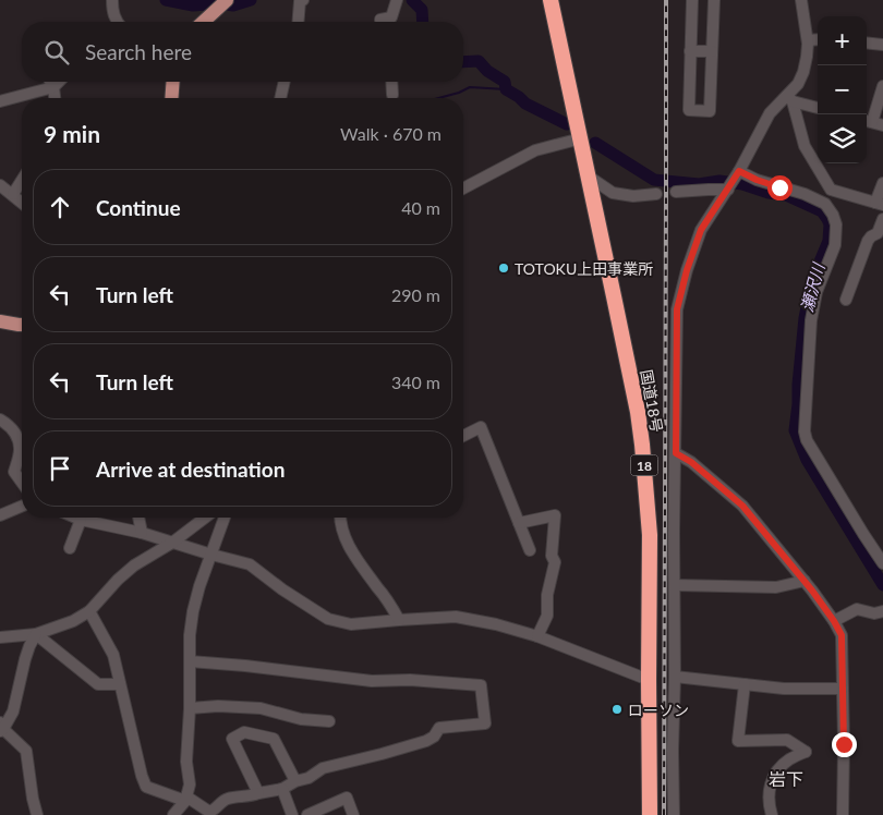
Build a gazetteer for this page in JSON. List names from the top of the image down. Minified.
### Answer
{"streets":{"highway":["国道18号","18"]},"districts":["岩下"],"water":["瀬沢川"],"places":["TOTOKU上田事業所","ローソン"],"page":{"map_buttons":["+","−"],"search":"Search here","heading":["9 min","Walk · 670 m"],"list":[["Continue","40 m"],["Turn left","290 m"],["Turn left","340 m"],"Arrive at destination"]}}
